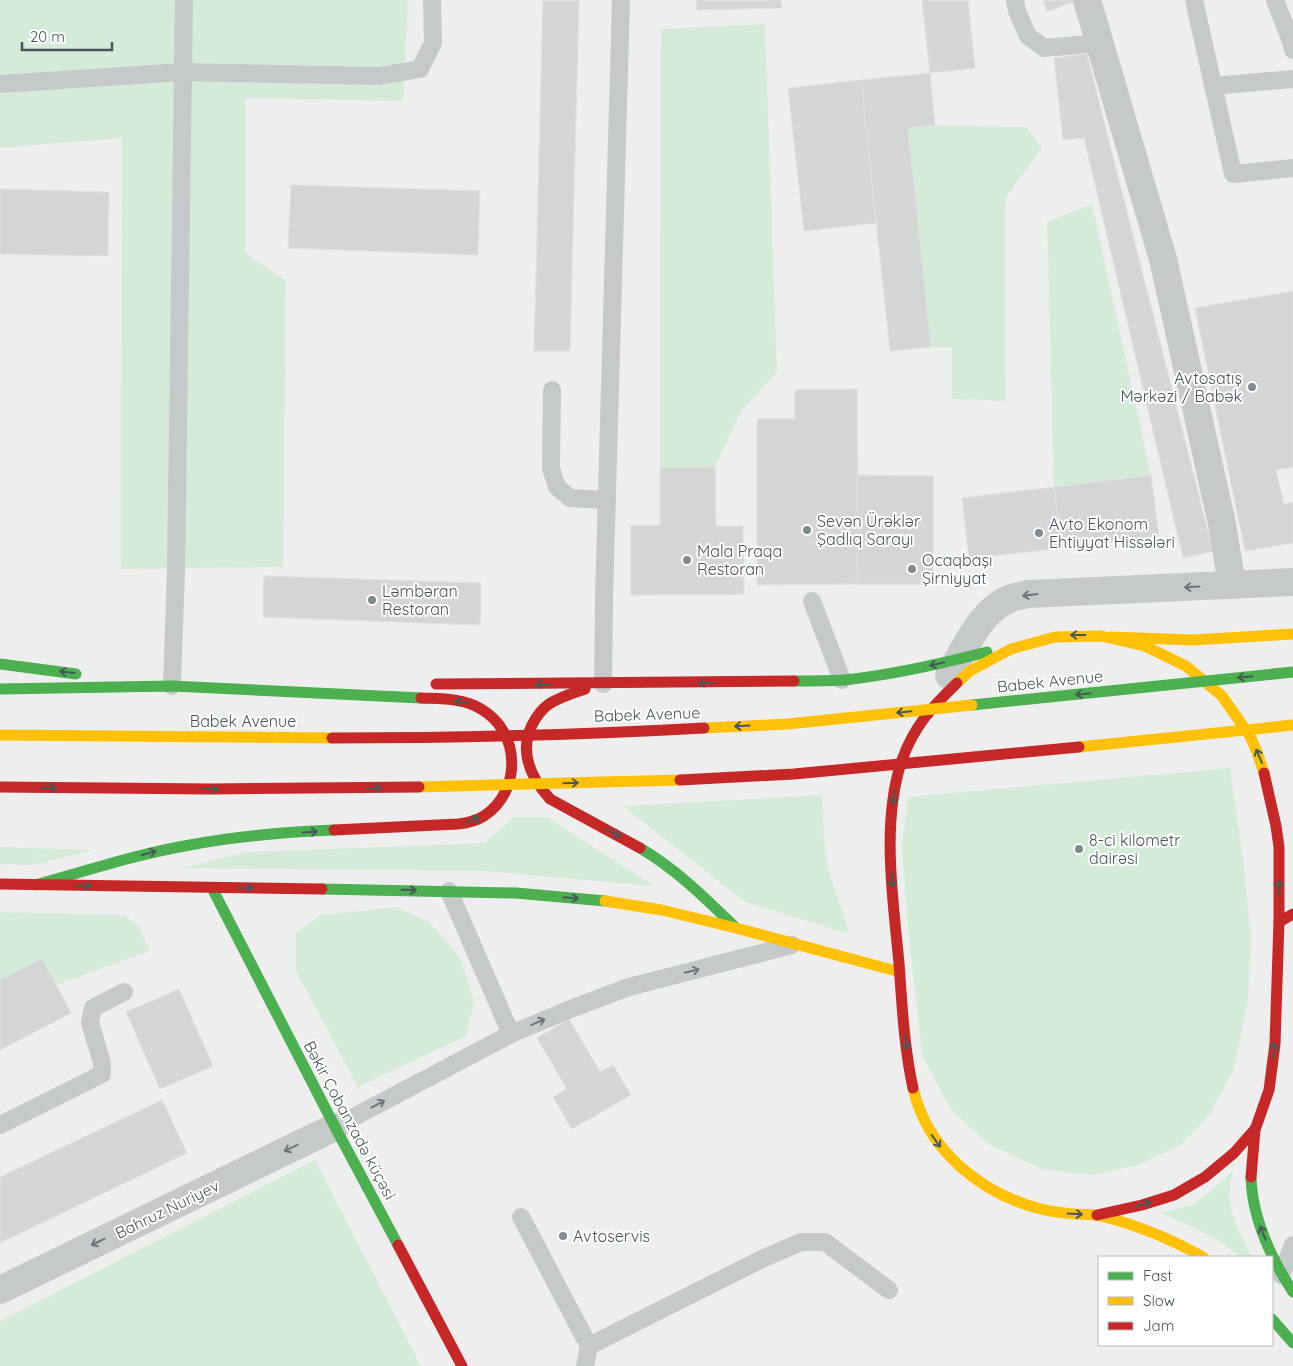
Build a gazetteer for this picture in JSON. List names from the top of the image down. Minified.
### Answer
{"streets":{"main road":["Babek Avenue","Bəkir Çobanzadə küçəsi"],"street":["Bahruz Nuriyev"]},"crossings":[["Bəkir Çobanzadə küçəsi","Bahruz Nuriyev"]],"one_way":["Bahruz Nuriyev"],"places":["Avtosatış Mərkəzi / Babək","Sevən Ürəklər Şadlıq Sarayı","Avto Ekonom Ehtiyyat Hissələri","Mala Praqa Restoran","Ocaqbaşı Şirniyyat","Ləmbəran Restoran","8-ci kilometr dairəsi","Avtoservis"],"legend":["Fast","Slow","Jam"],"scale_bar":"20 m"}
